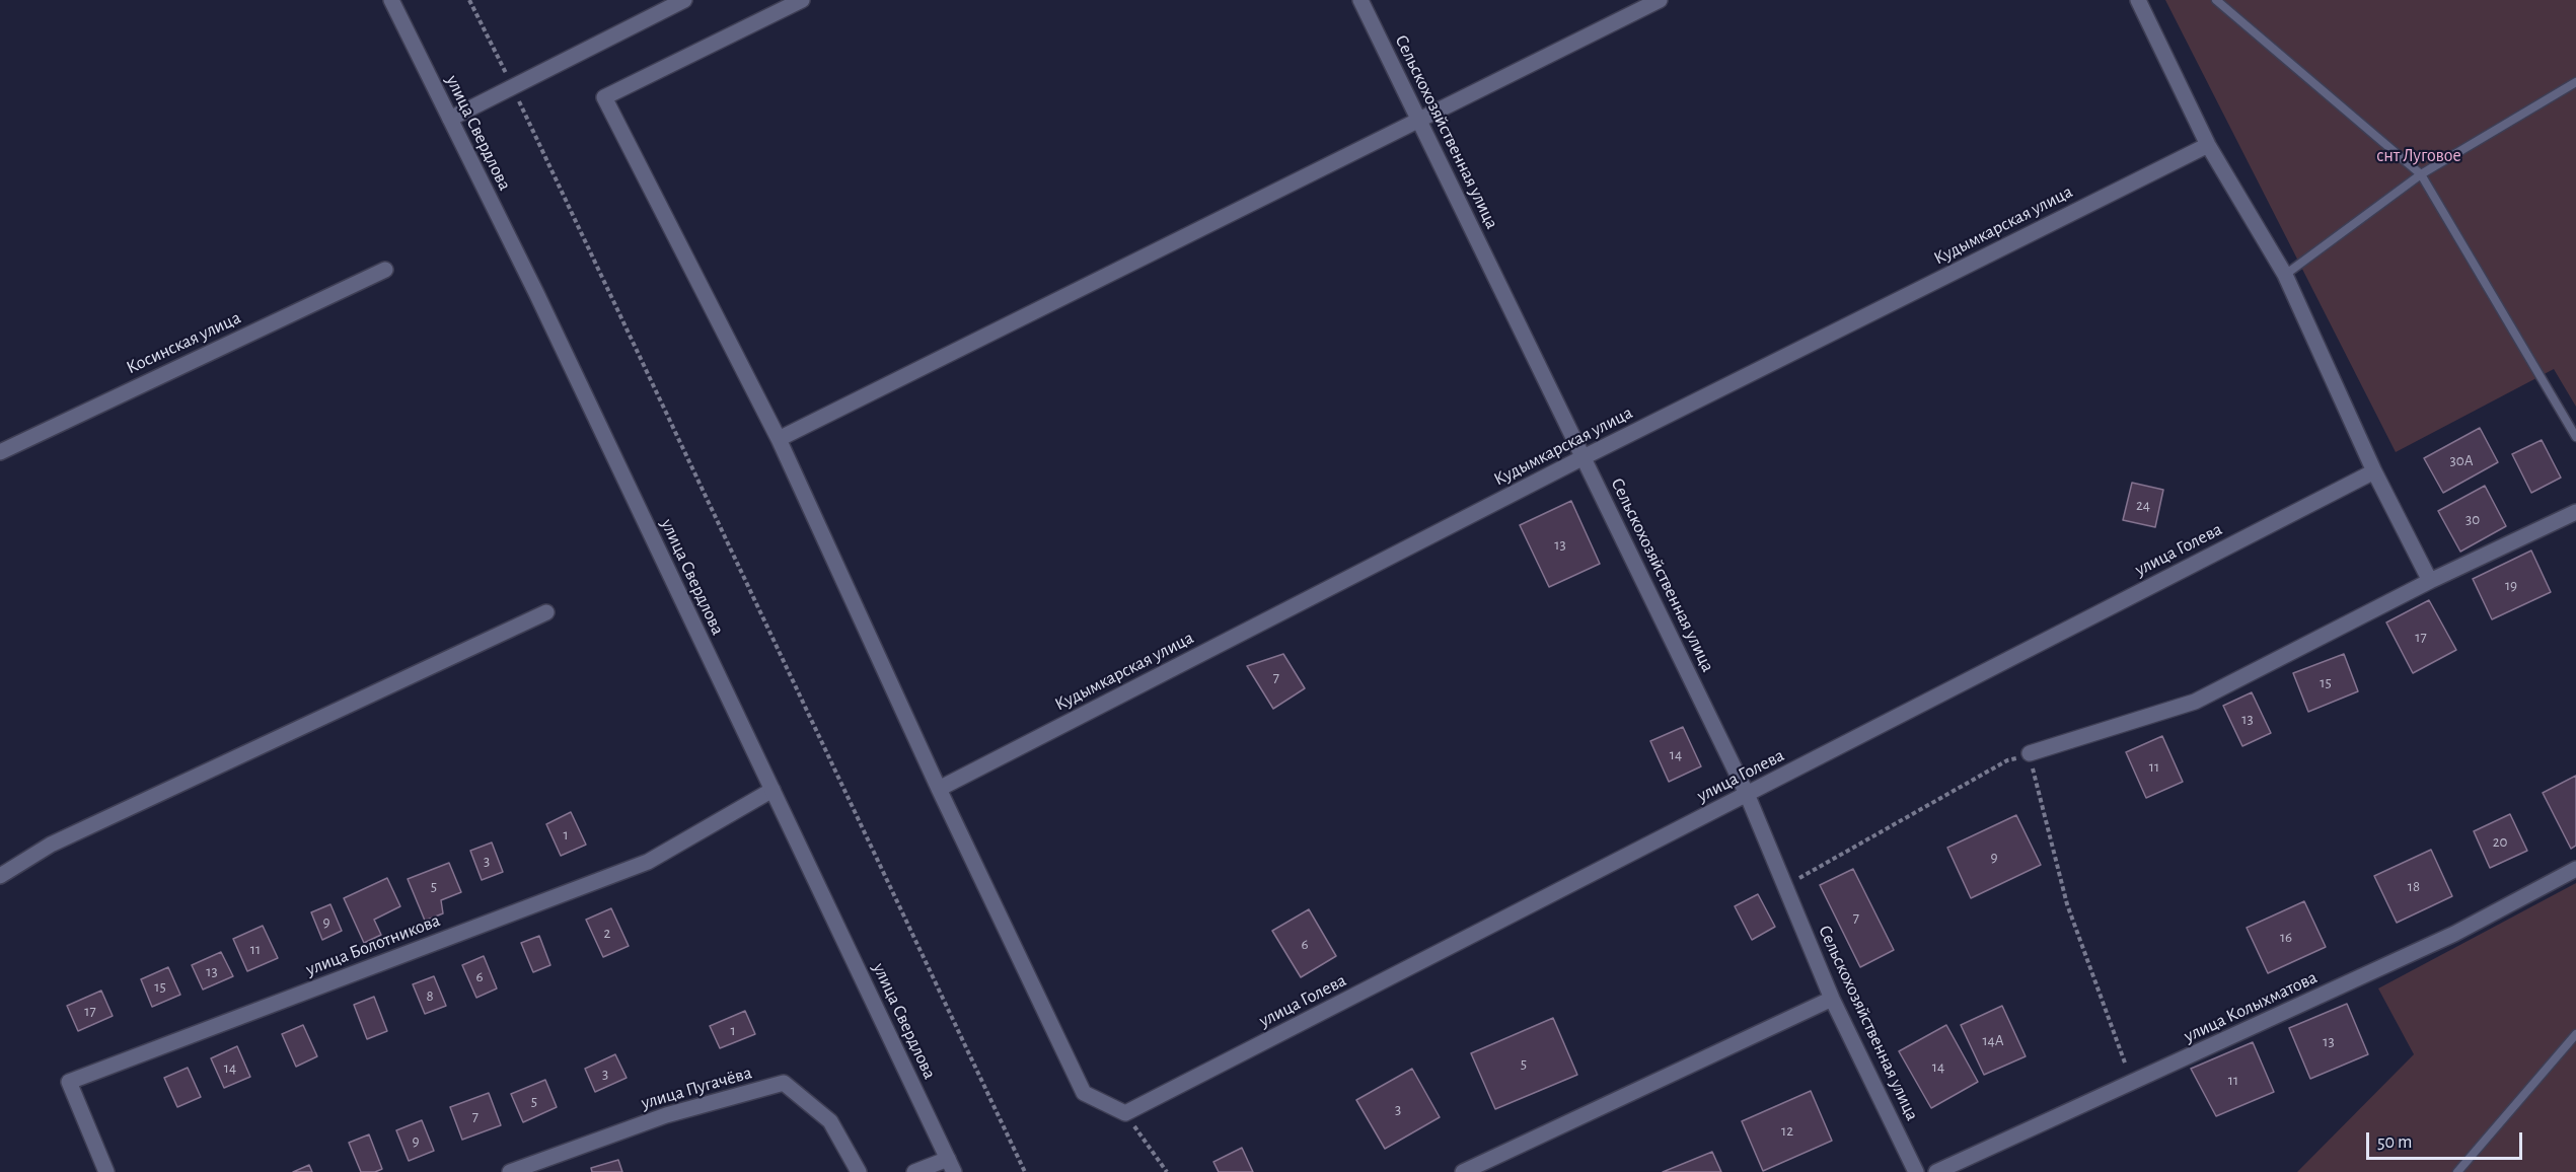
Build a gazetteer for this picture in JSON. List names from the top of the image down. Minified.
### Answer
{"streets":{"street":["Сельскохозяйственная улица","улица Свердлова","Кудымкарская улица","Косинская улица","улица Голева","улица Болотникова","улица Колыхматова","улица Пугачёва"]},"crossings":[["Сельскохозяйственная улица","Кудымкарская улица"],["Сельскохозяйственная улица","улица Голева"],["улица Свердлова","улица Болотникова"]],"parks":["снт Луговое"],"house_numbers":["30А","24","30","13","19","17","7","15","13","14","11","1","20","9","3","5","18","7","9","2","16","6","11","13","6","15","8","17","1","14А","13","5","14","14","3","11","5","3","7","12","9"],"scale_bar":"50 m"}
